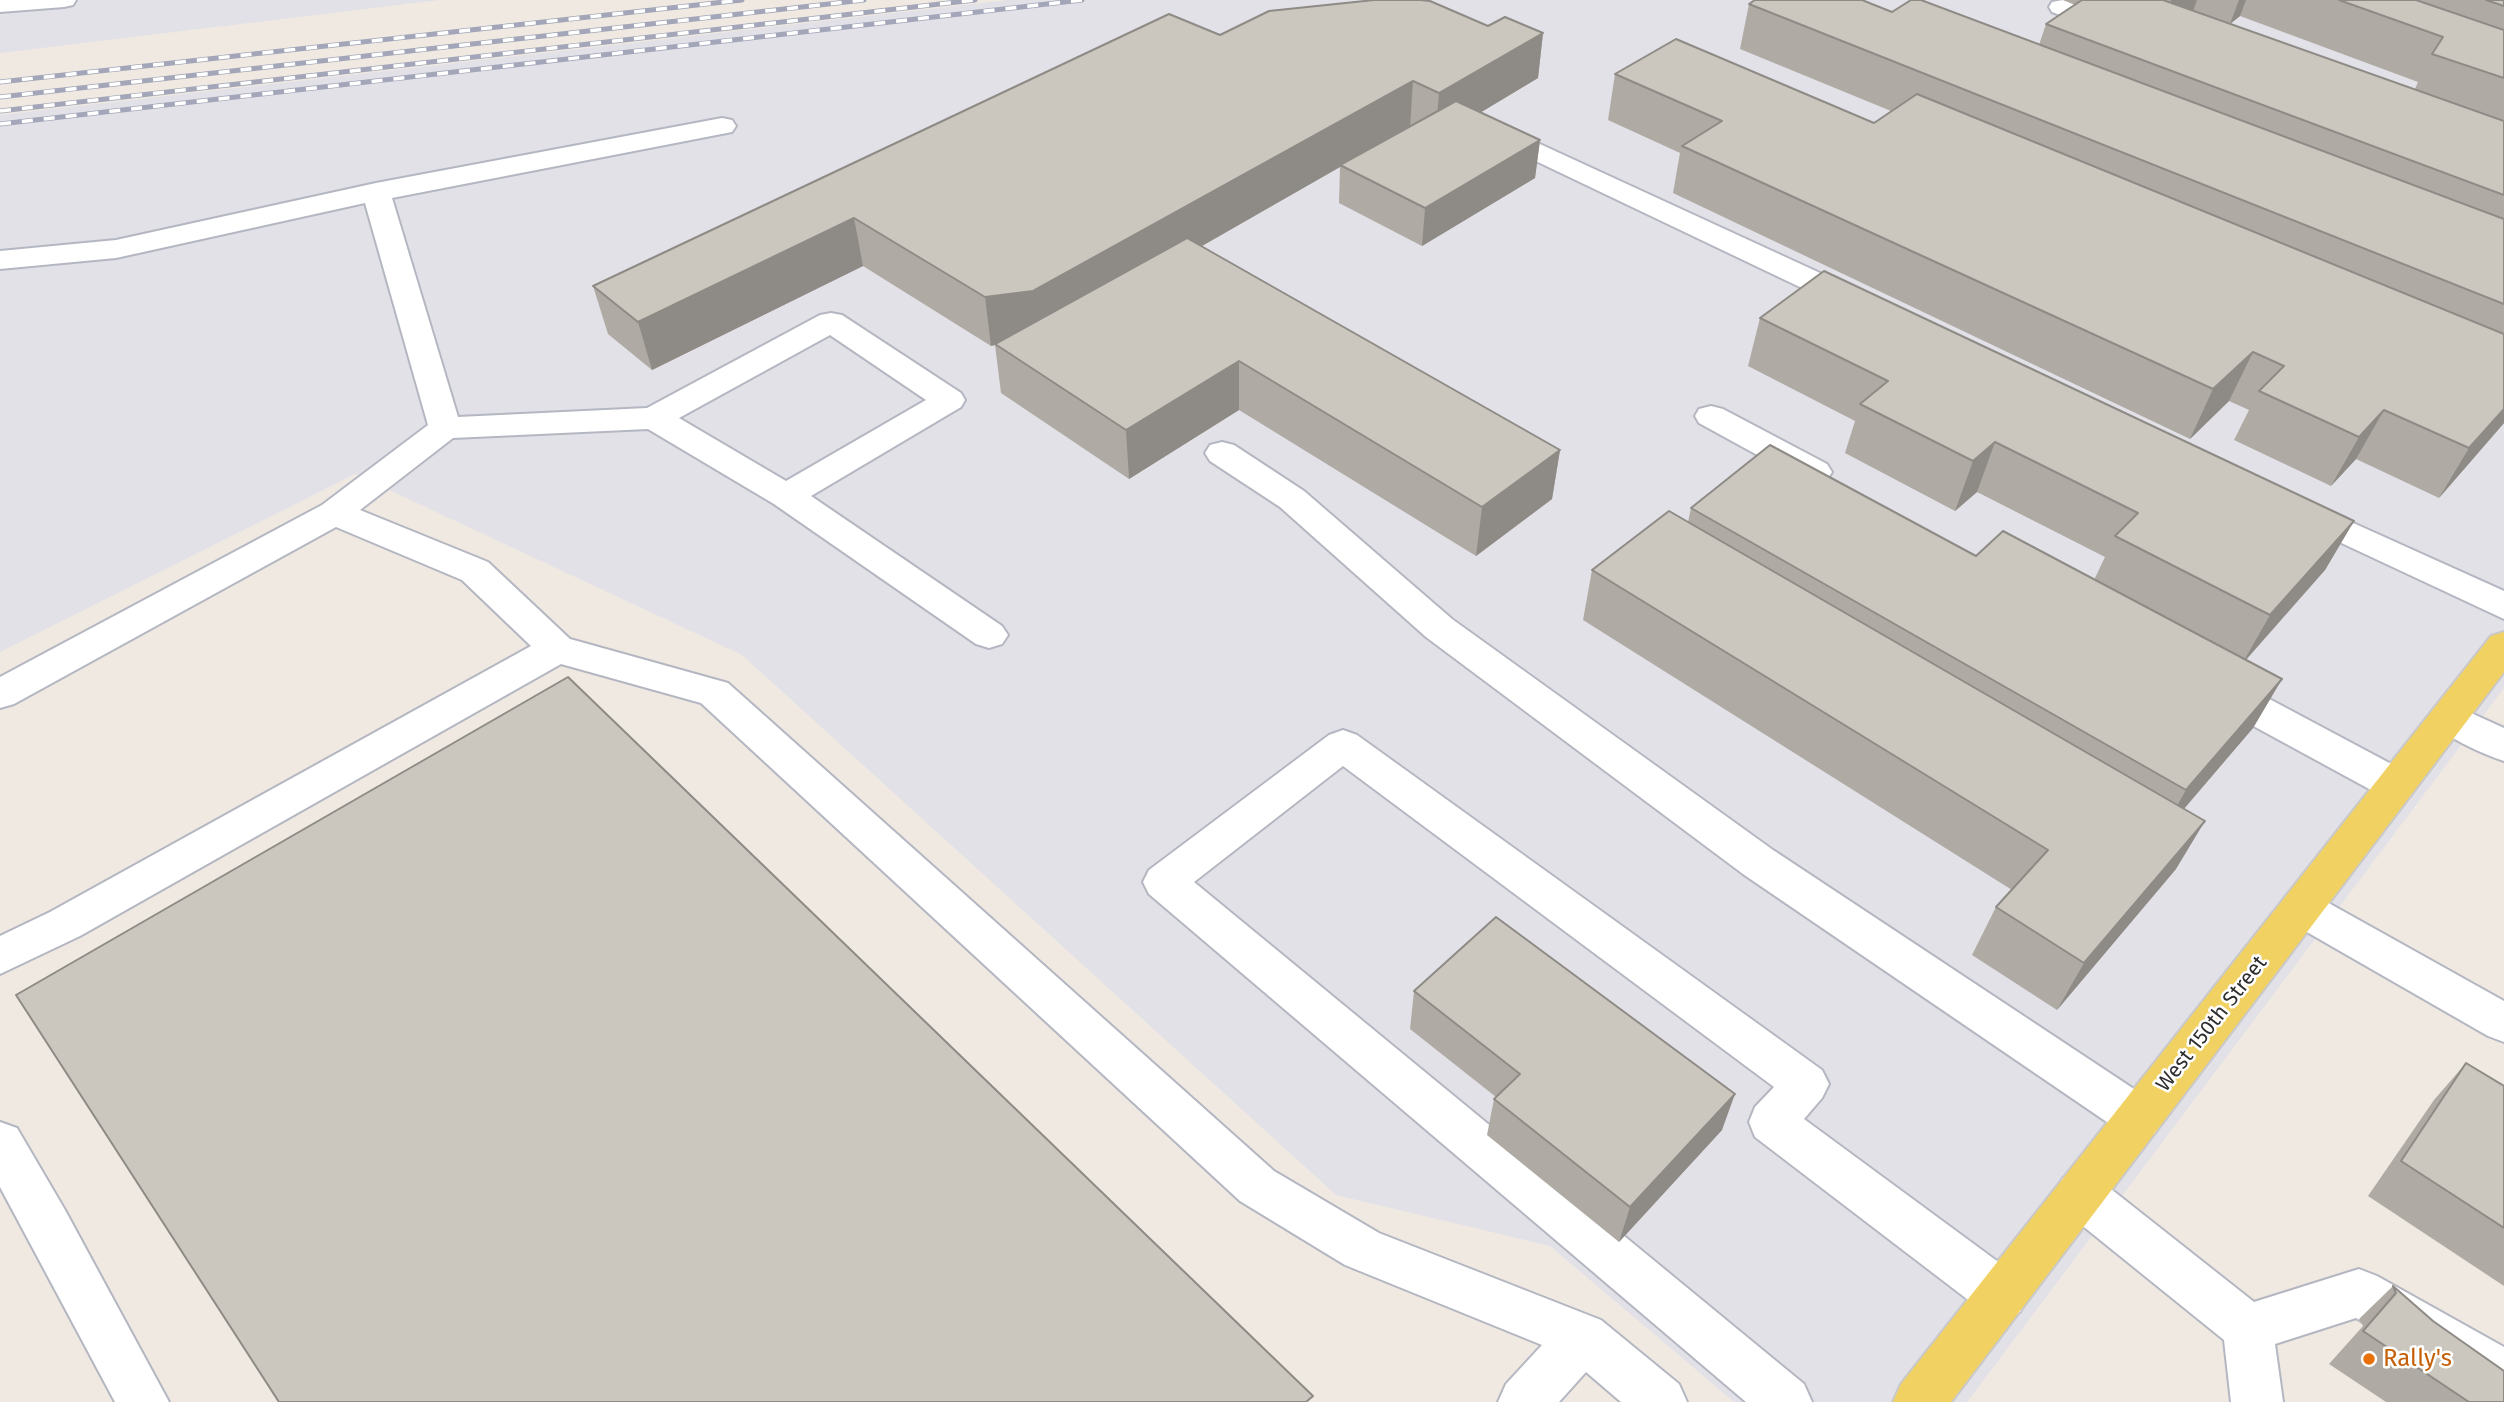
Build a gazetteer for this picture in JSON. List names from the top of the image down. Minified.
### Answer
{"streets":{"main road":["West 150th Street"]},"places":["Rally's"]}
